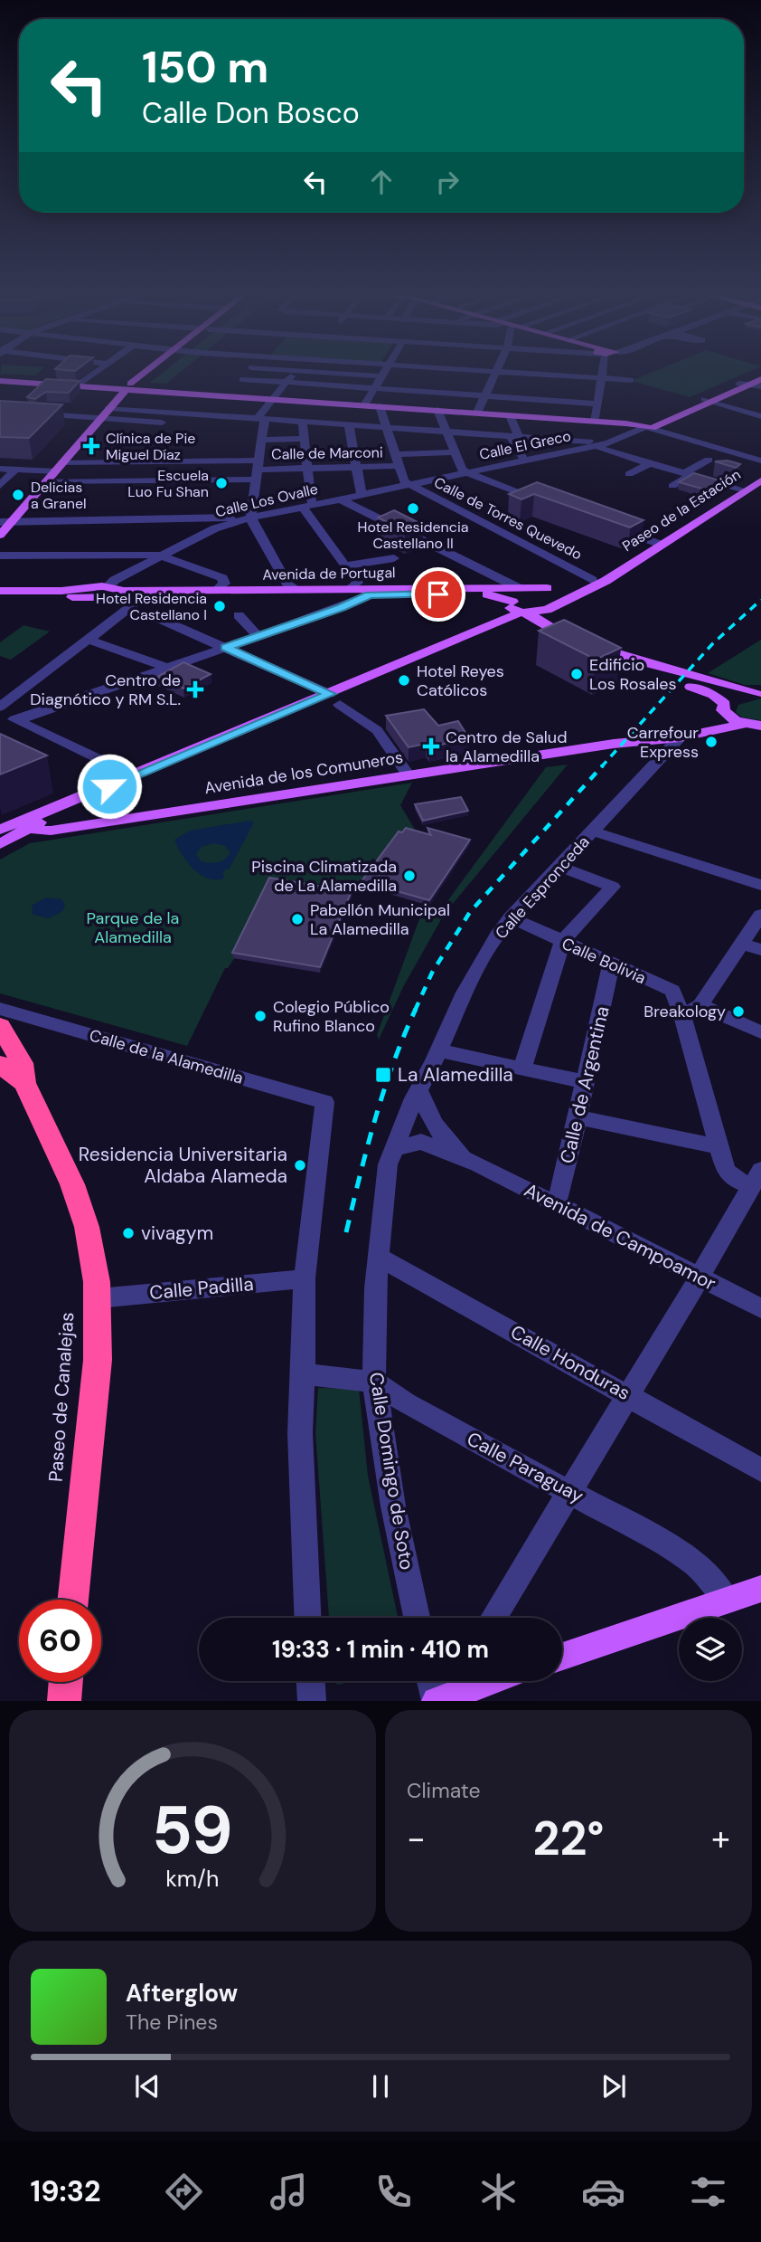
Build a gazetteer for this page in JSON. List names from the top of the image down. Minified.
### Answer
{"streets":{"highway":["Paseo de Canalejas"],"main road":["Calle El Greco","Paseo de la Estación","Avenida de Portugal","Avenida de los Comuneros"],"street":["Calle de Marconi","Calle Los Ovalle","Calle de Torres Quevedo","Calle Espronceda","Calle Bolivia","Calle de la Alamedilla","Calle de Argentina","Avenida de Campoamor","Calle Padilla","Calle Honduras","Calle Paraguay","Calle Domingo de Soto"]},"crossings":[["Calle El Greco","Calle Los Ovalle"],["Calle El Greco","Calle de Torres Quevedo"],["Calle Los Ovalle","Calle de Torres Quevedo"],["Calle Los Ovalle","Avenida de Portugal"],["Paseo de la Estación","Calle de Torres Quevedo"],["Avenida de los Comuneros","Calle Espronceda"],["Calle Espronceda","Calle Bolivia"],["Calle Espronceda","Avenida de Campoamor"],["Calle Espronceda","Calle Domingo de Soto"],["Calle Bolivia","Calle de Argentina"],["Calle de la Alamedilla","Calle Padilla"],["Calle de la Alamedilla","Paseo de Canalejas"],["Calle de Argentina","Avenida de Campoamor"],["Calle Padilla","Paseo de Canalejas"],["Calle Honduras","Calle Domingo de Soto"],["Calle Paraguay","Calle Domingo de Soto"]],"parks":["Parque de la Alamedilla"],"places":{"health":["Clínica de Pie Miguel Díaz","Centro de Diagnótico y RM S.L.","Centro de Salud la Alamedilla"],"other":["Escuela Luo Fu Shan","Delicias a Granel","Hotel Residencia Castellano II","Hotel Residencia Castellano I","Edificio Los Rosales","Hotel Reyes Católicos","Carrefour Express","Piscina Climatizada de La Alamedilla","Pabellón Municipal La Alamedilla","Breakology","Colegio Público Rufino Blanco","Residencia Universitaria Aldaba Alameda","vivagym"],"transit":["La Alamedilla"]},"page":{"turn":["150 m","Calle Don Bosco"],"limit":"60","trip":"19:33 · 1 min · 410 m","tile":"Climate","heat":["−","22°","+"],"song":["Afterglow","The Pines"],"tabs":"19:32","gauge":["59","km/h"]}}
